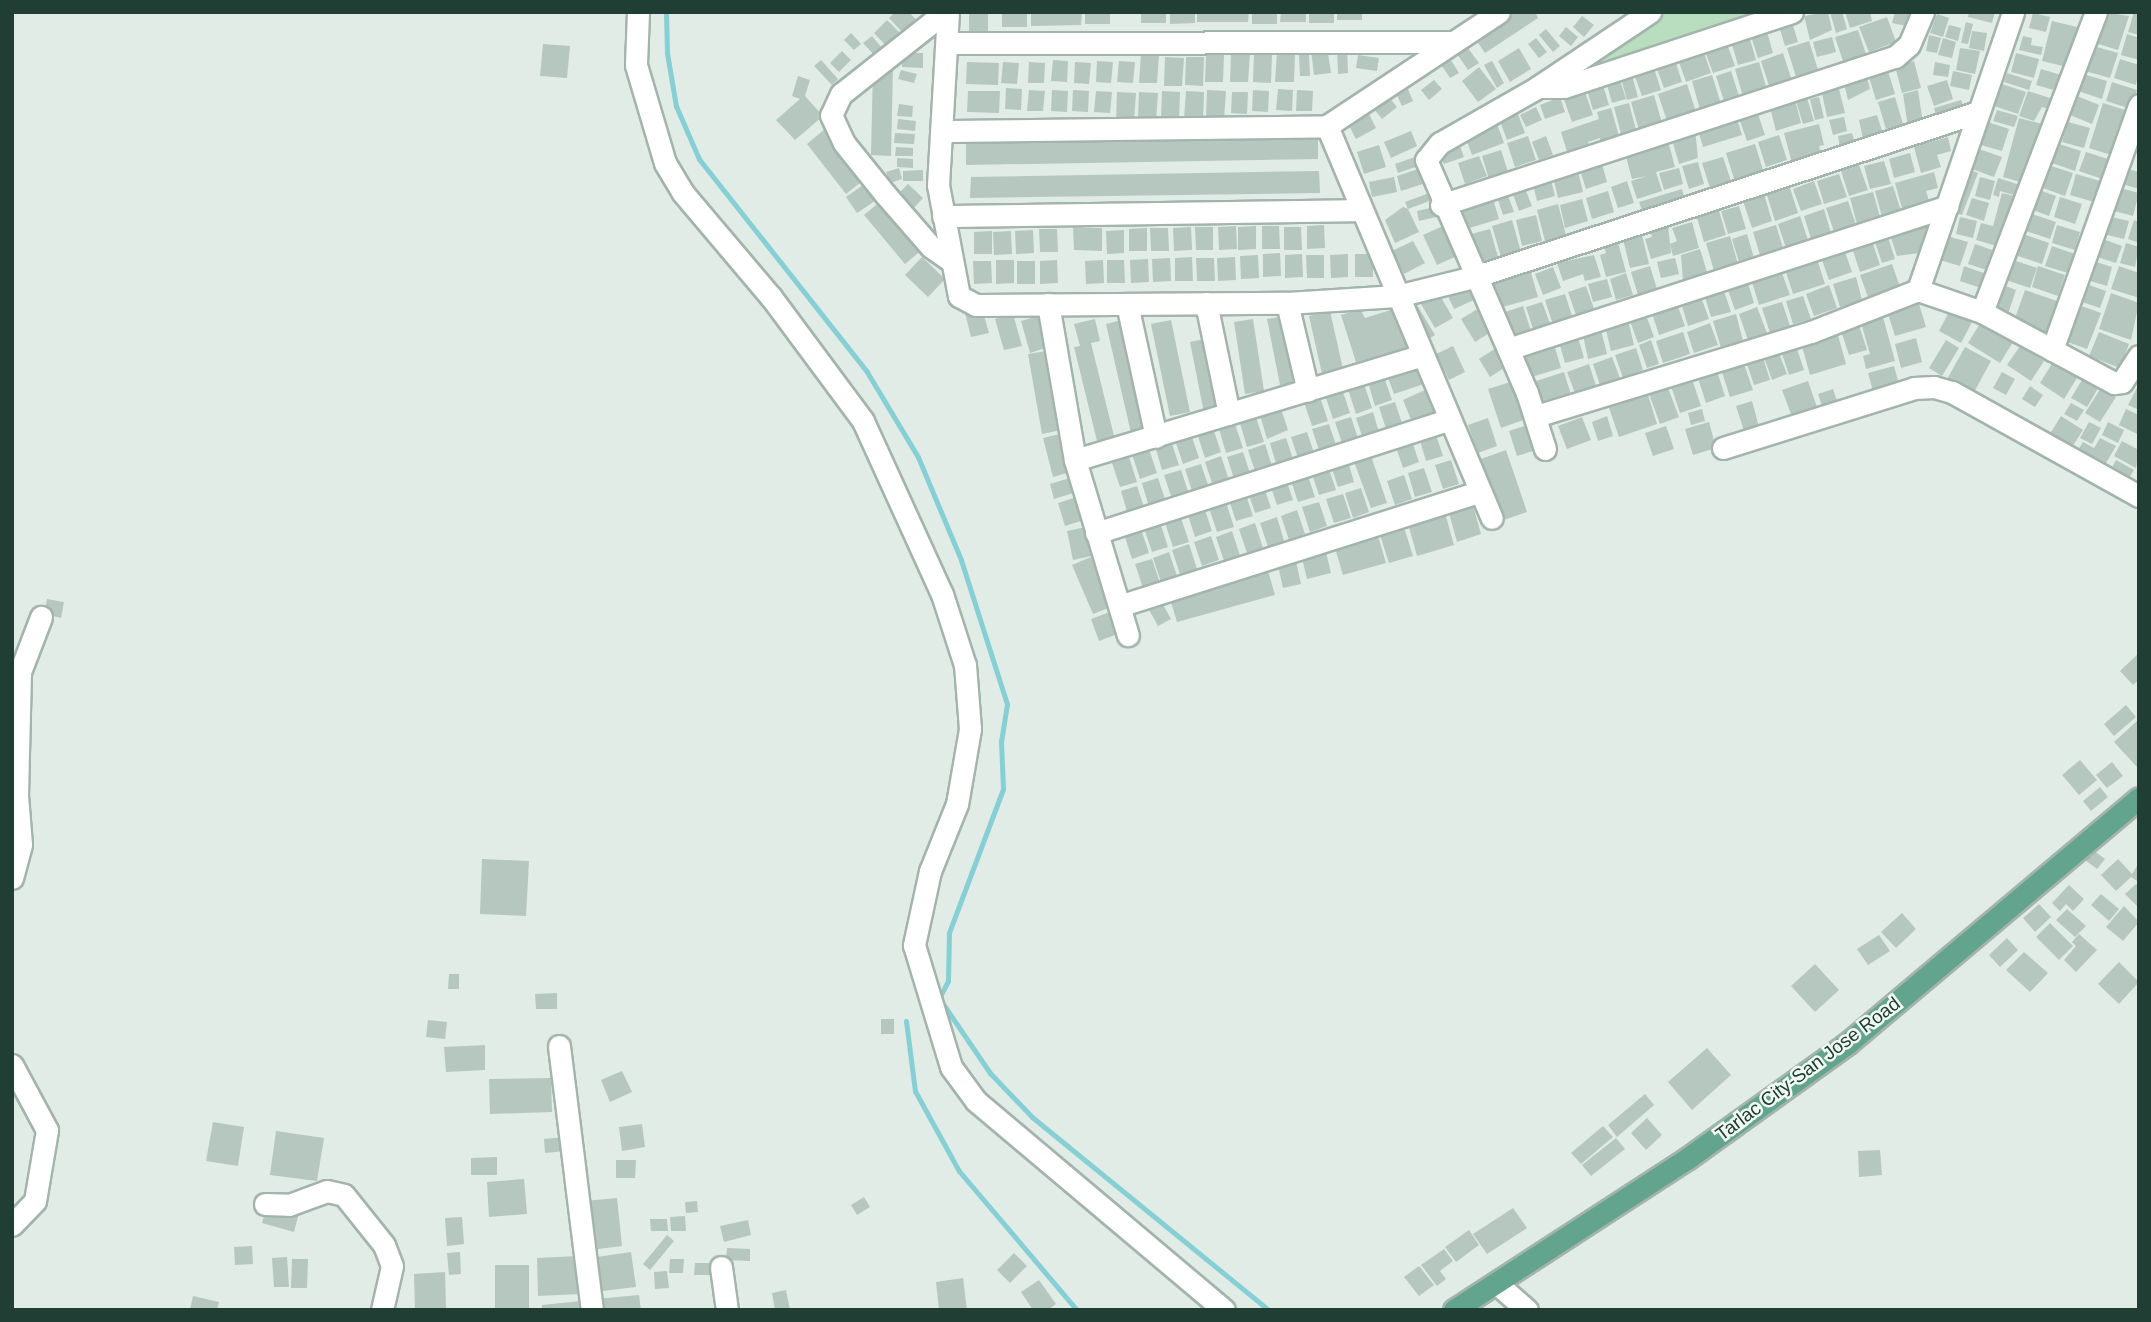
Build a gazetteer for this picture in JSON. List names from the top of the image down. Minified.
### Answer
{"streets":{"main road":["Tarlac City-San Jose Road"]}}
